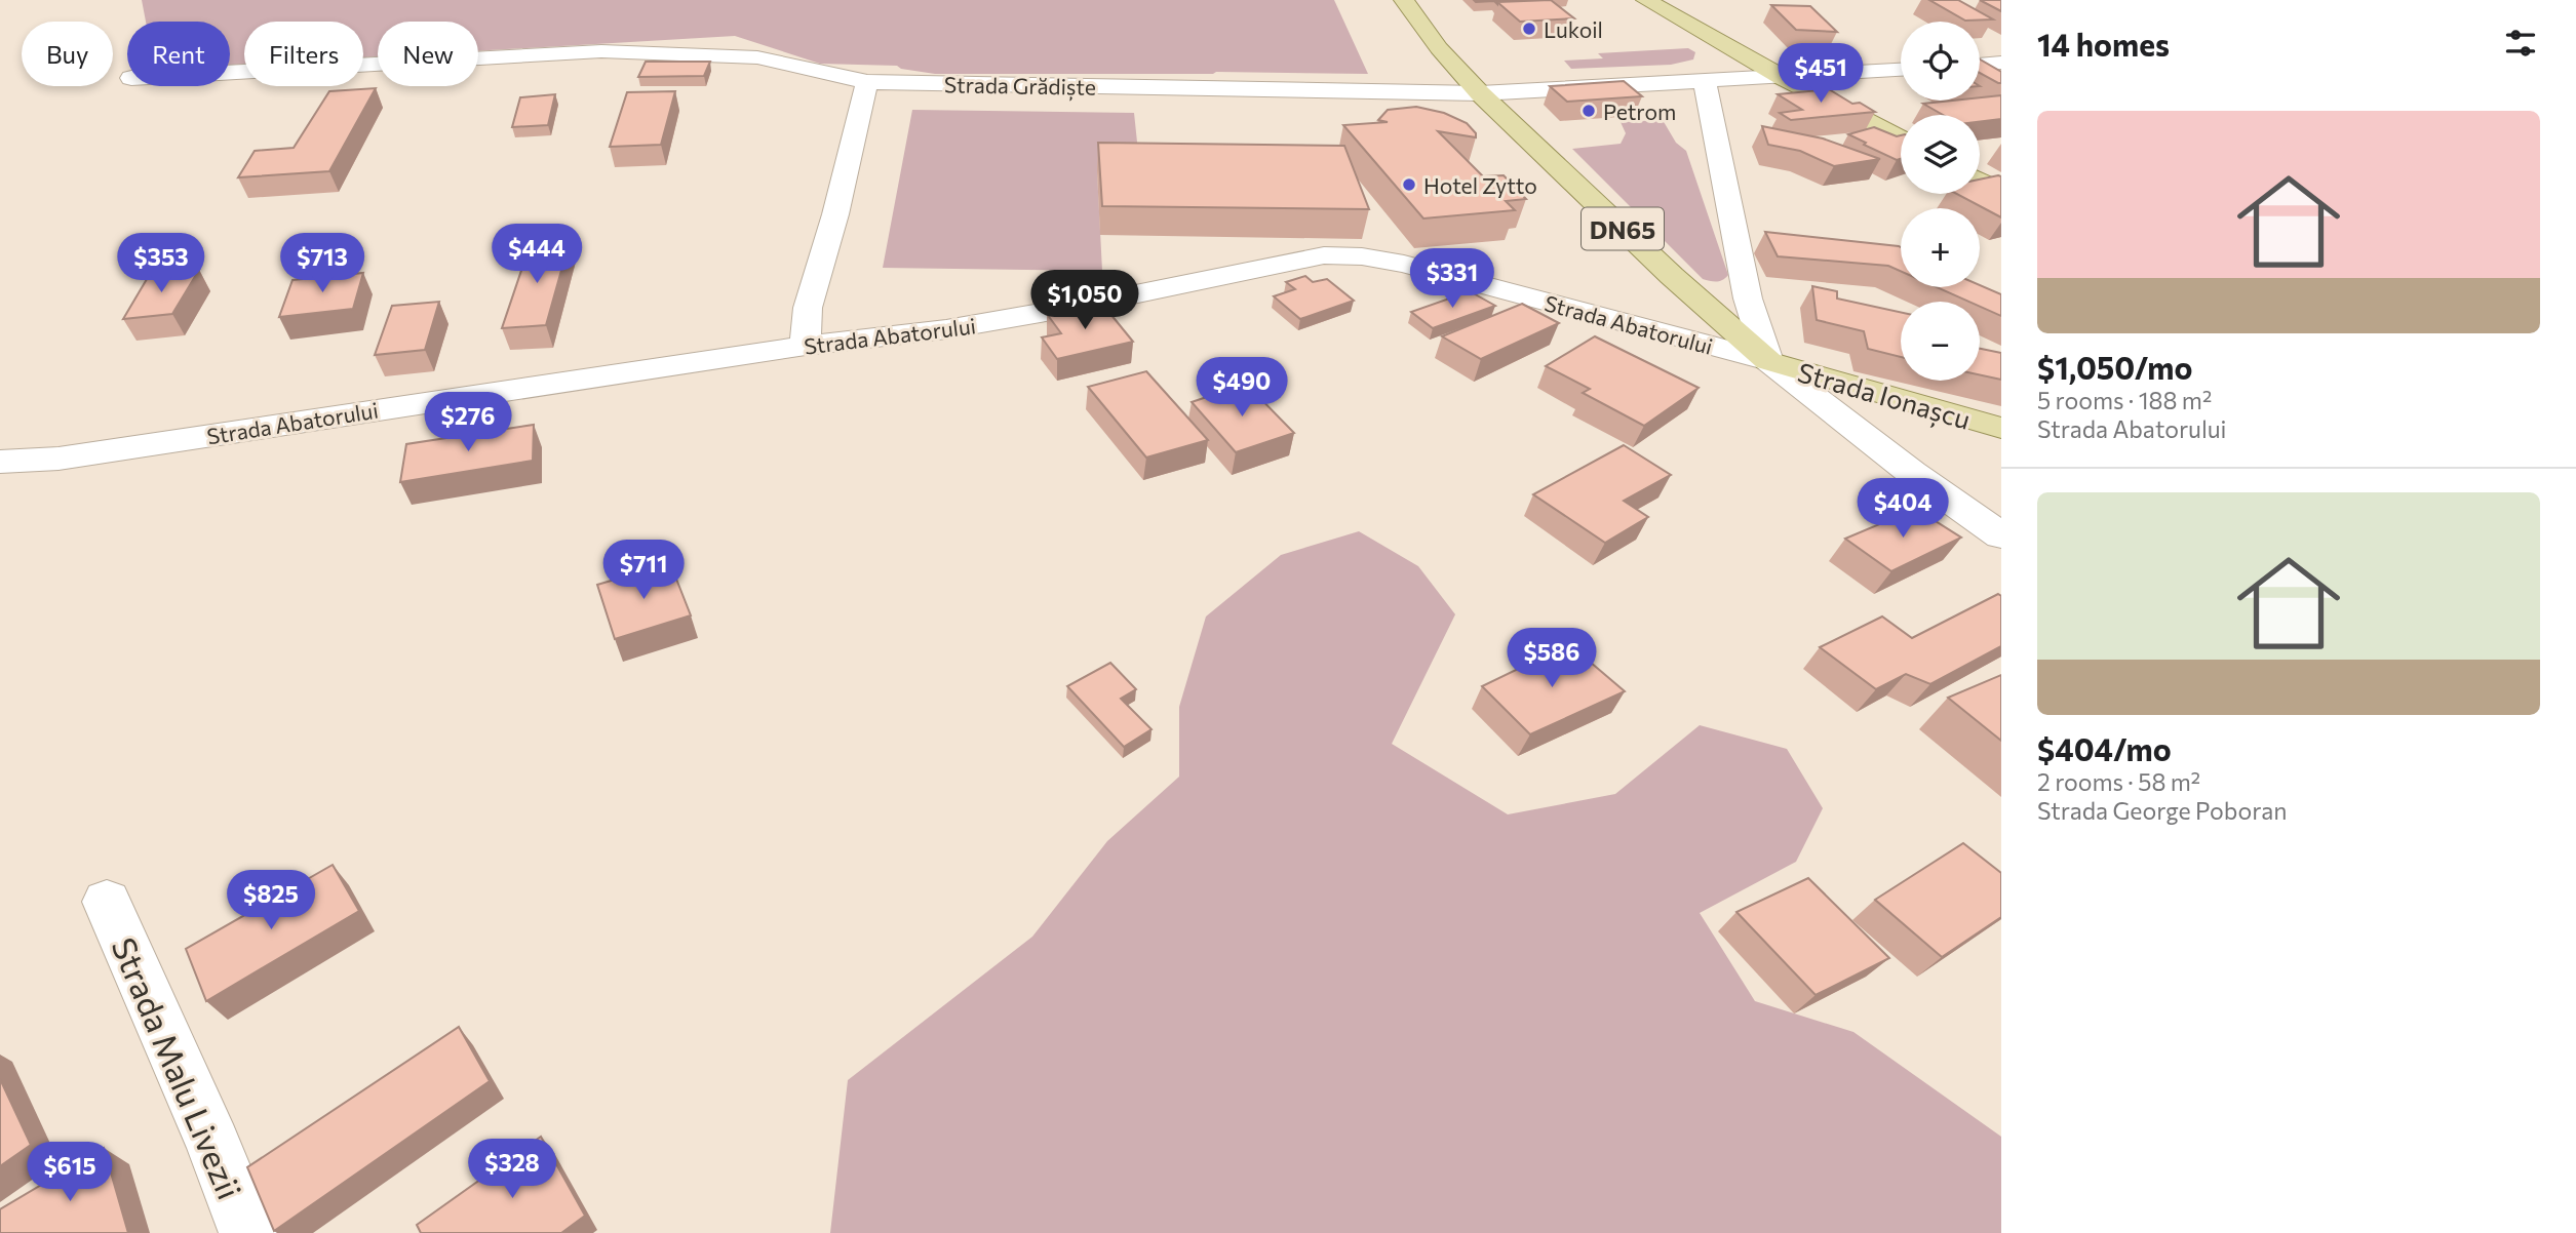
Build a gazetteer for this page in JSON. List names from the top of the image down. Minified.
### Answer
{"streets":{"main road":["DN65","Strada Ionașcu"],"street":["Strada Grădiște","Strada Abatorului","Strada Malu Livezii"]},"crossings":[["Strada Grădiște","DN65"],["DN65","Strada Abatorului"],["DN65","Strada Ionașcu"],["Strada Abatorului","Strada Ionașcu"]],"places":["Lukoil","Petrom","Hotel Zytto"],"page":{"heading":"14 homes","map_buttons":["+","−"],"chip":["Buy","Rent","Filters","New"],"price":["$451","$444","$353","$713","$331","$1,050","$490","$276","$404","$711","$586","$825","$328","$615"],"list":[{"name":"$1,050/mo","note":"5 rooms · 188 m² · Strada Abatorului"},{"name":"$404/mo","note":"2 rooms · 58 m² · Strada George Poboran"}]}}
